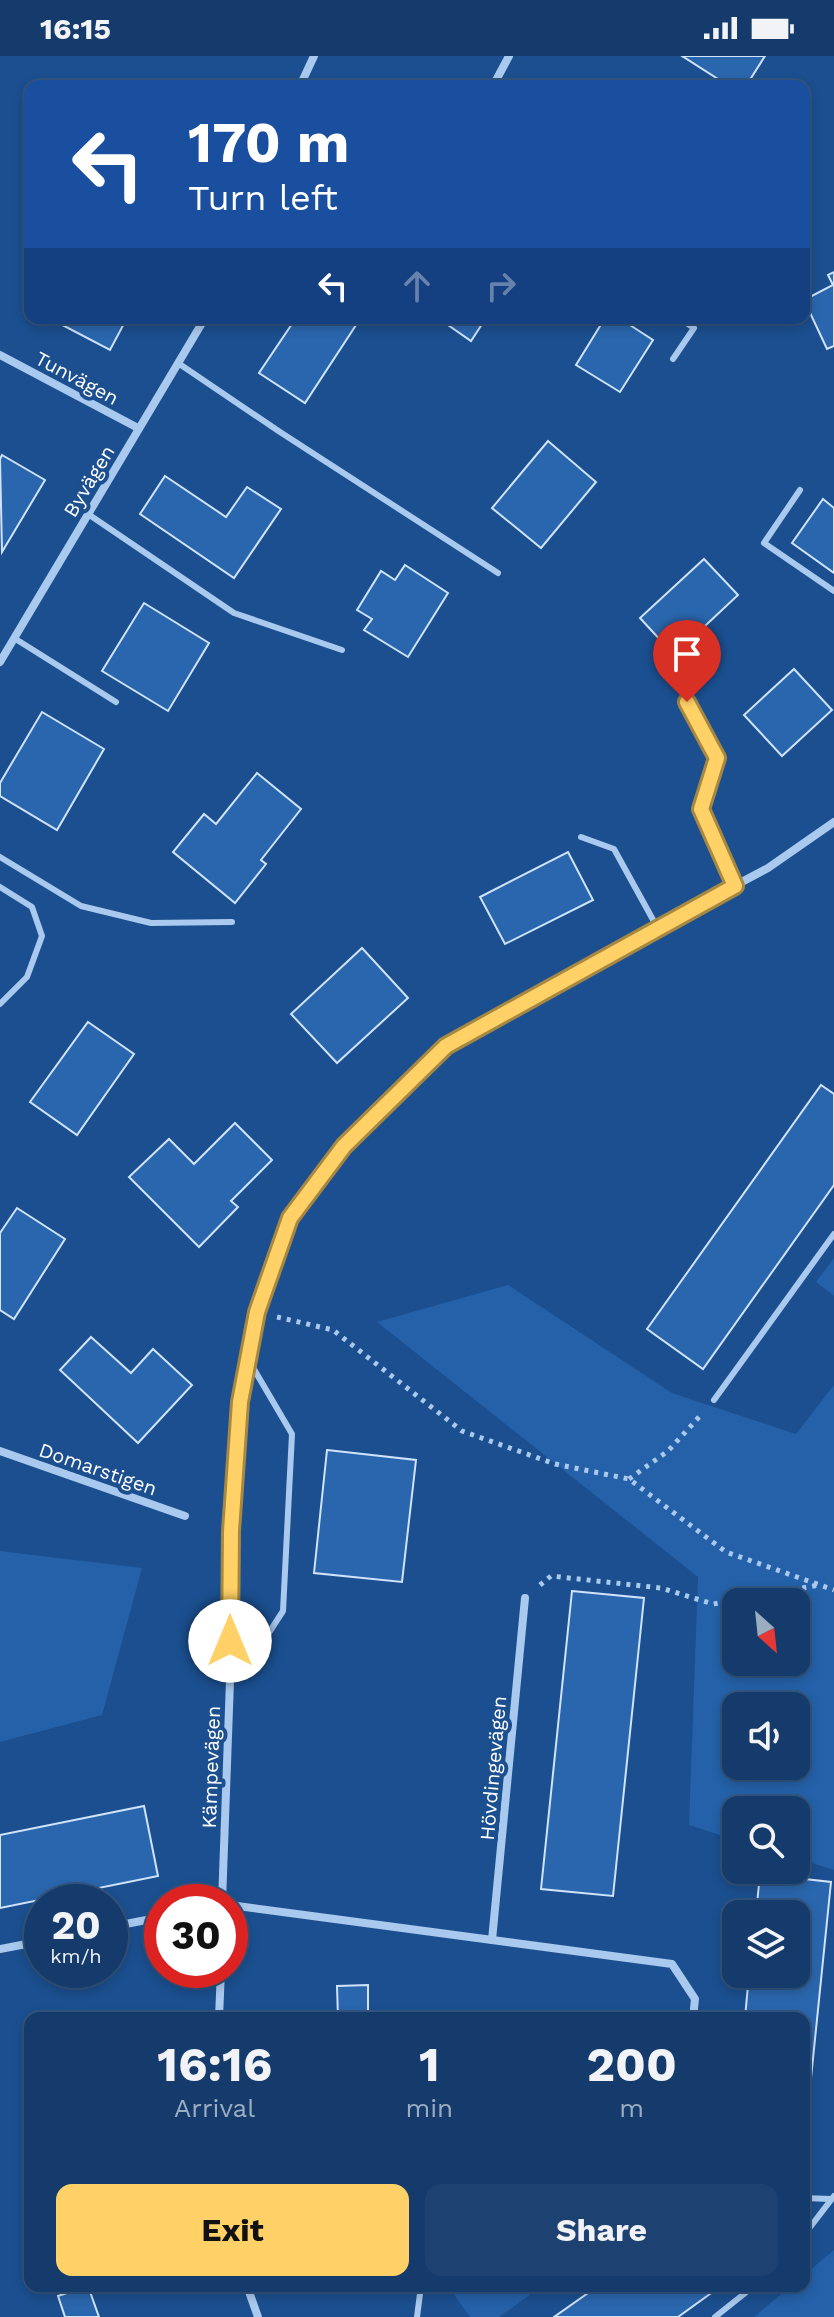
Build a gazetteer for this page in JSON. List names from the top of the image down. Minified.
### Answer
{"streets":{"street":["Tunvägen","Byvägen","Domarstigen","Kämpevägen","Hövdingevägen"]},"crossings":[["Tunvägen","Byvägen"]],"north":"bottom right","page":{"status":"16:15","turn":["170 m","Turn left"],"speed":"20 km/h","limit":"30","eta":["16:16","Arrival","1","min","200","m"],"buttons":["Exit","Share"]}}
